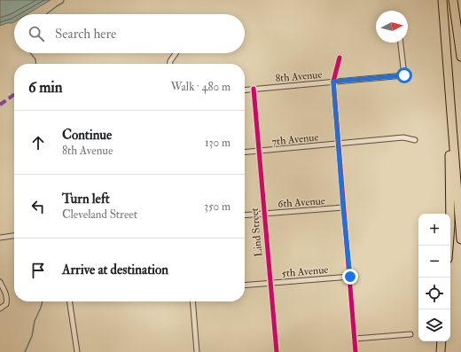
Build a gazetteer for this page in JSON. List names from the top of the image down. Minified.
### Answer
{"streets":{"street":["8th Avenue","7th Avenue","6th Avenue","Lind Street","5th Avenue"]},"crossings":[["8th Avenue","Lind Street"],["7th Avenue","Lind Street"],["6th Avenue","Lind Street"],["Lind Street","5th Avenue"]],"north":"right","page":{"search":"Search here","heading":["6 min","Walk · 480 m"],"list":[["Continue","8th Avenue","130 m"],["Turn left","Cleveland Street","350 m"],"Arrive at destination"],"map_buttons":["+","−"]}}
